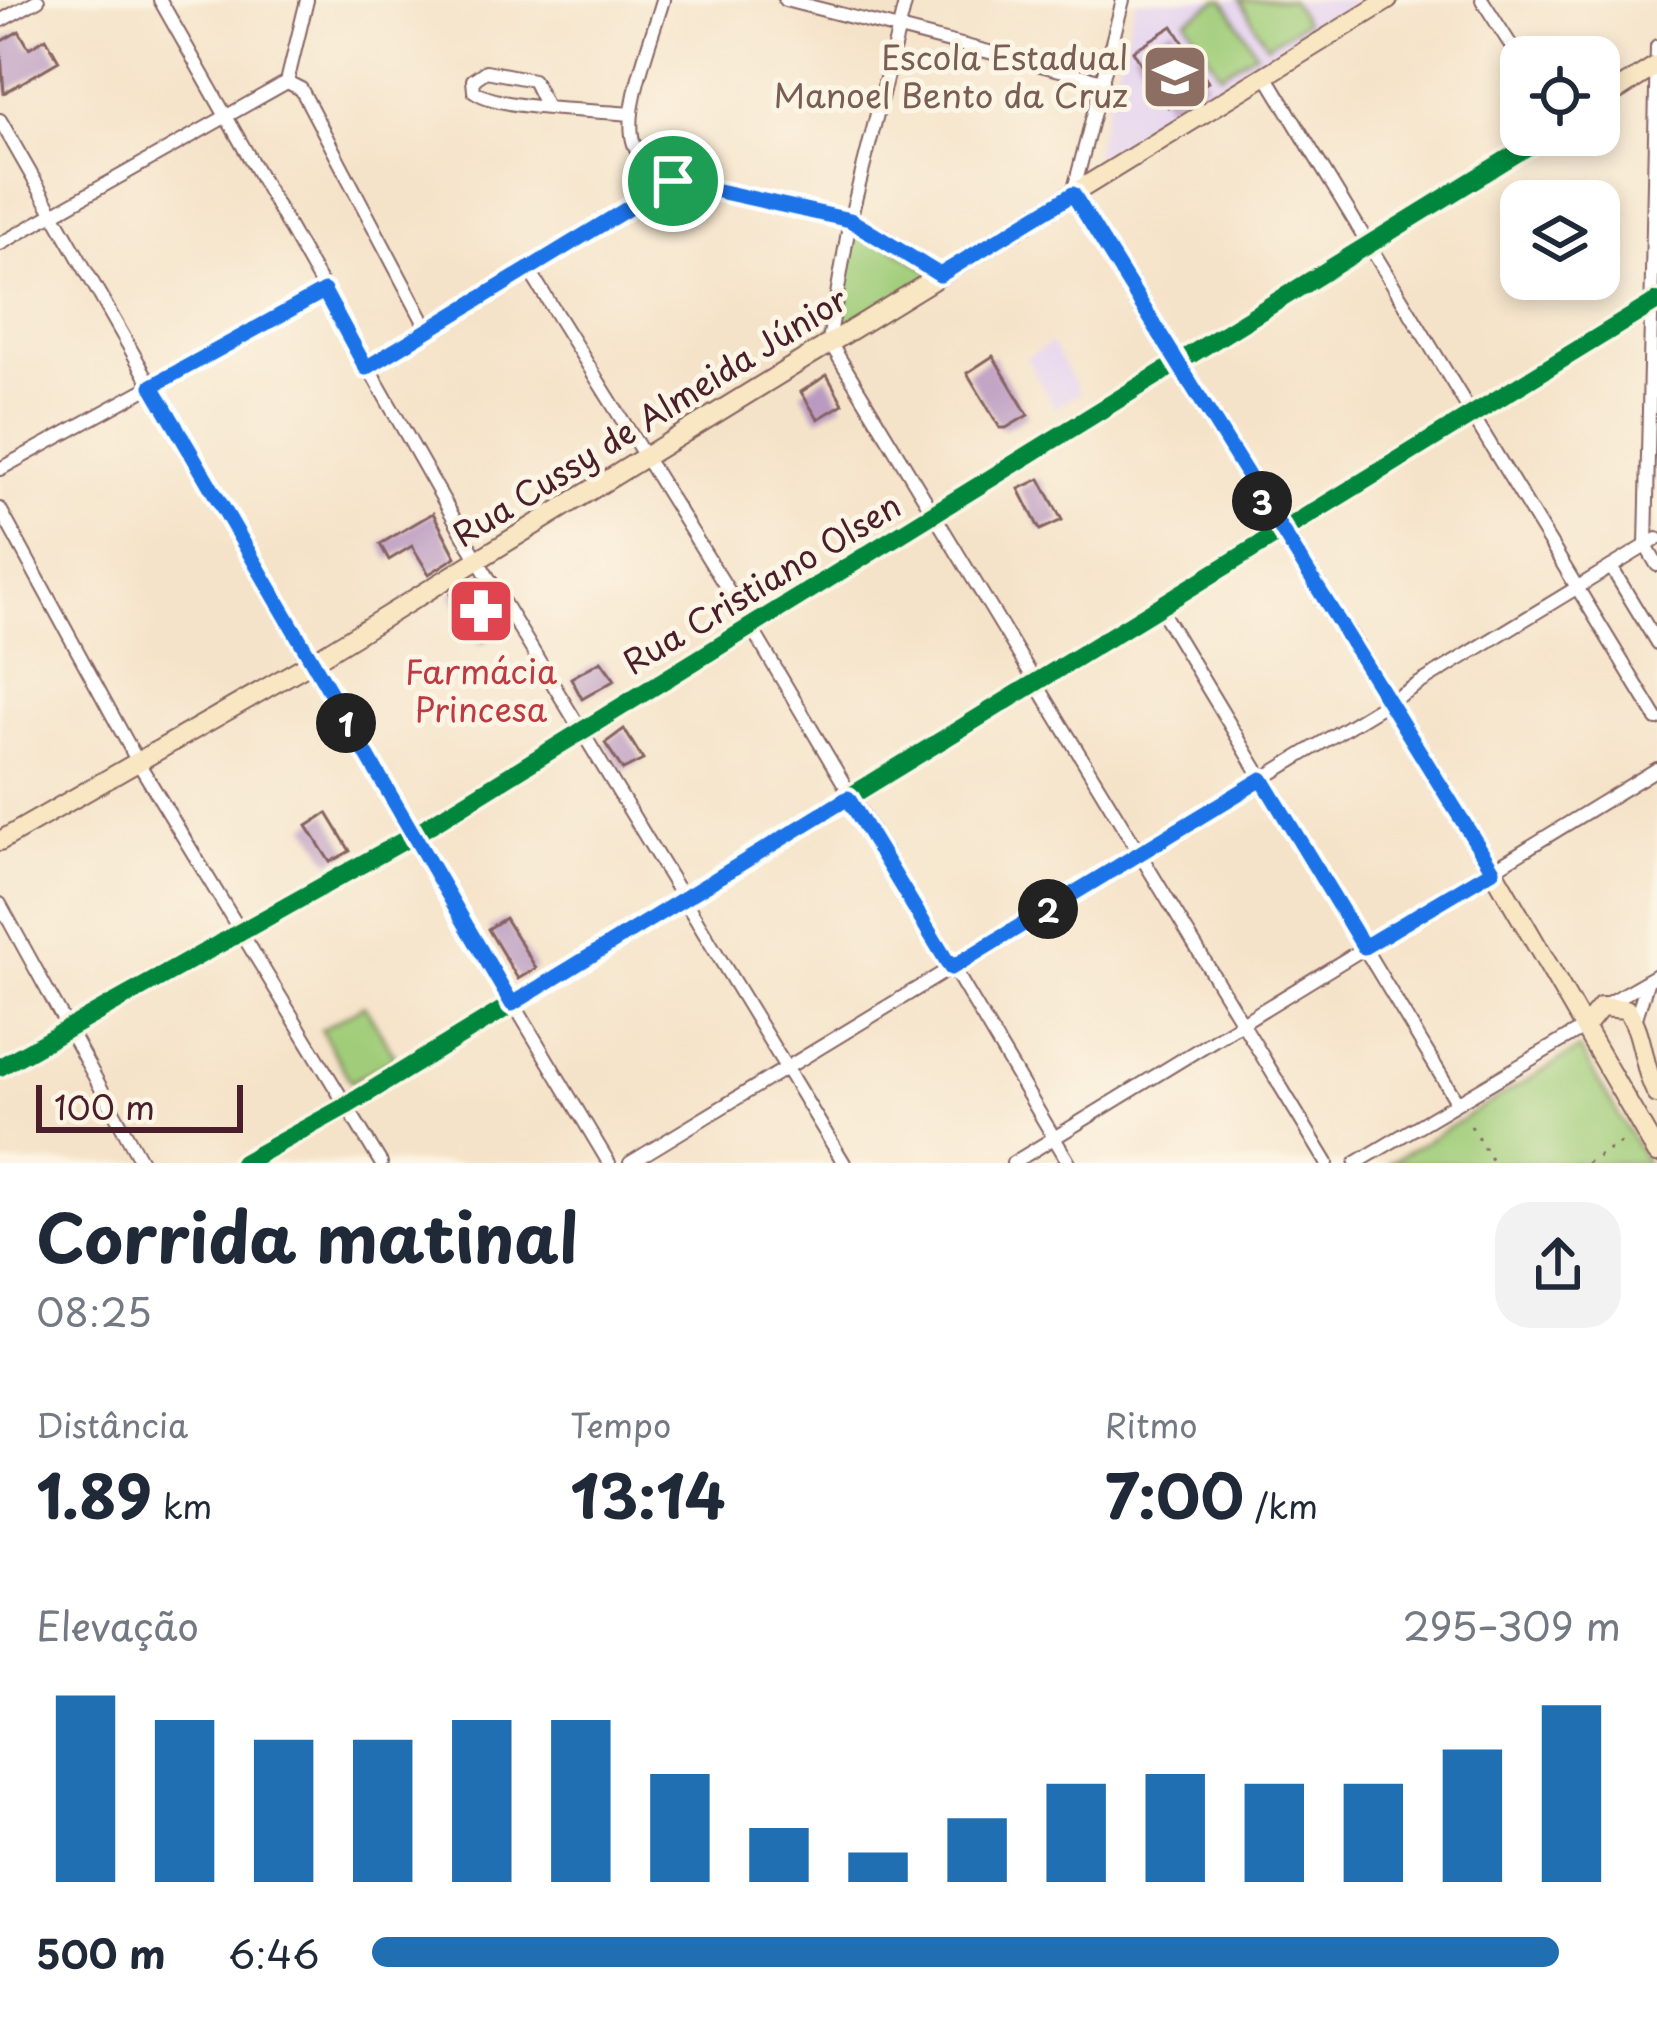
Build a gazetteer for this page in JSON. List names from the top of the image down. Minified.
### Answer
{"streets":{"street":["Rua Cussy de Almeida Júnior","Rua Cristiano Olsen"]},"places":{"school or university":["Escola Estadual Manoel Bento da Cruz"],"pharmacy":["Farmácia Princesa"]},"scale_bar":"100 m","page":{"pins":["3","1","2"],"scale":"100 m","heading":["Corrida matinal","08:25"],"stats":[["Distância","1.89 km"],["Tempo","13:14"],["Ritmo","7:00 /km"]],"chart":["Elevação","295–309 m"],"list":[{"name":"500 m","note":"6:46"}]}}
